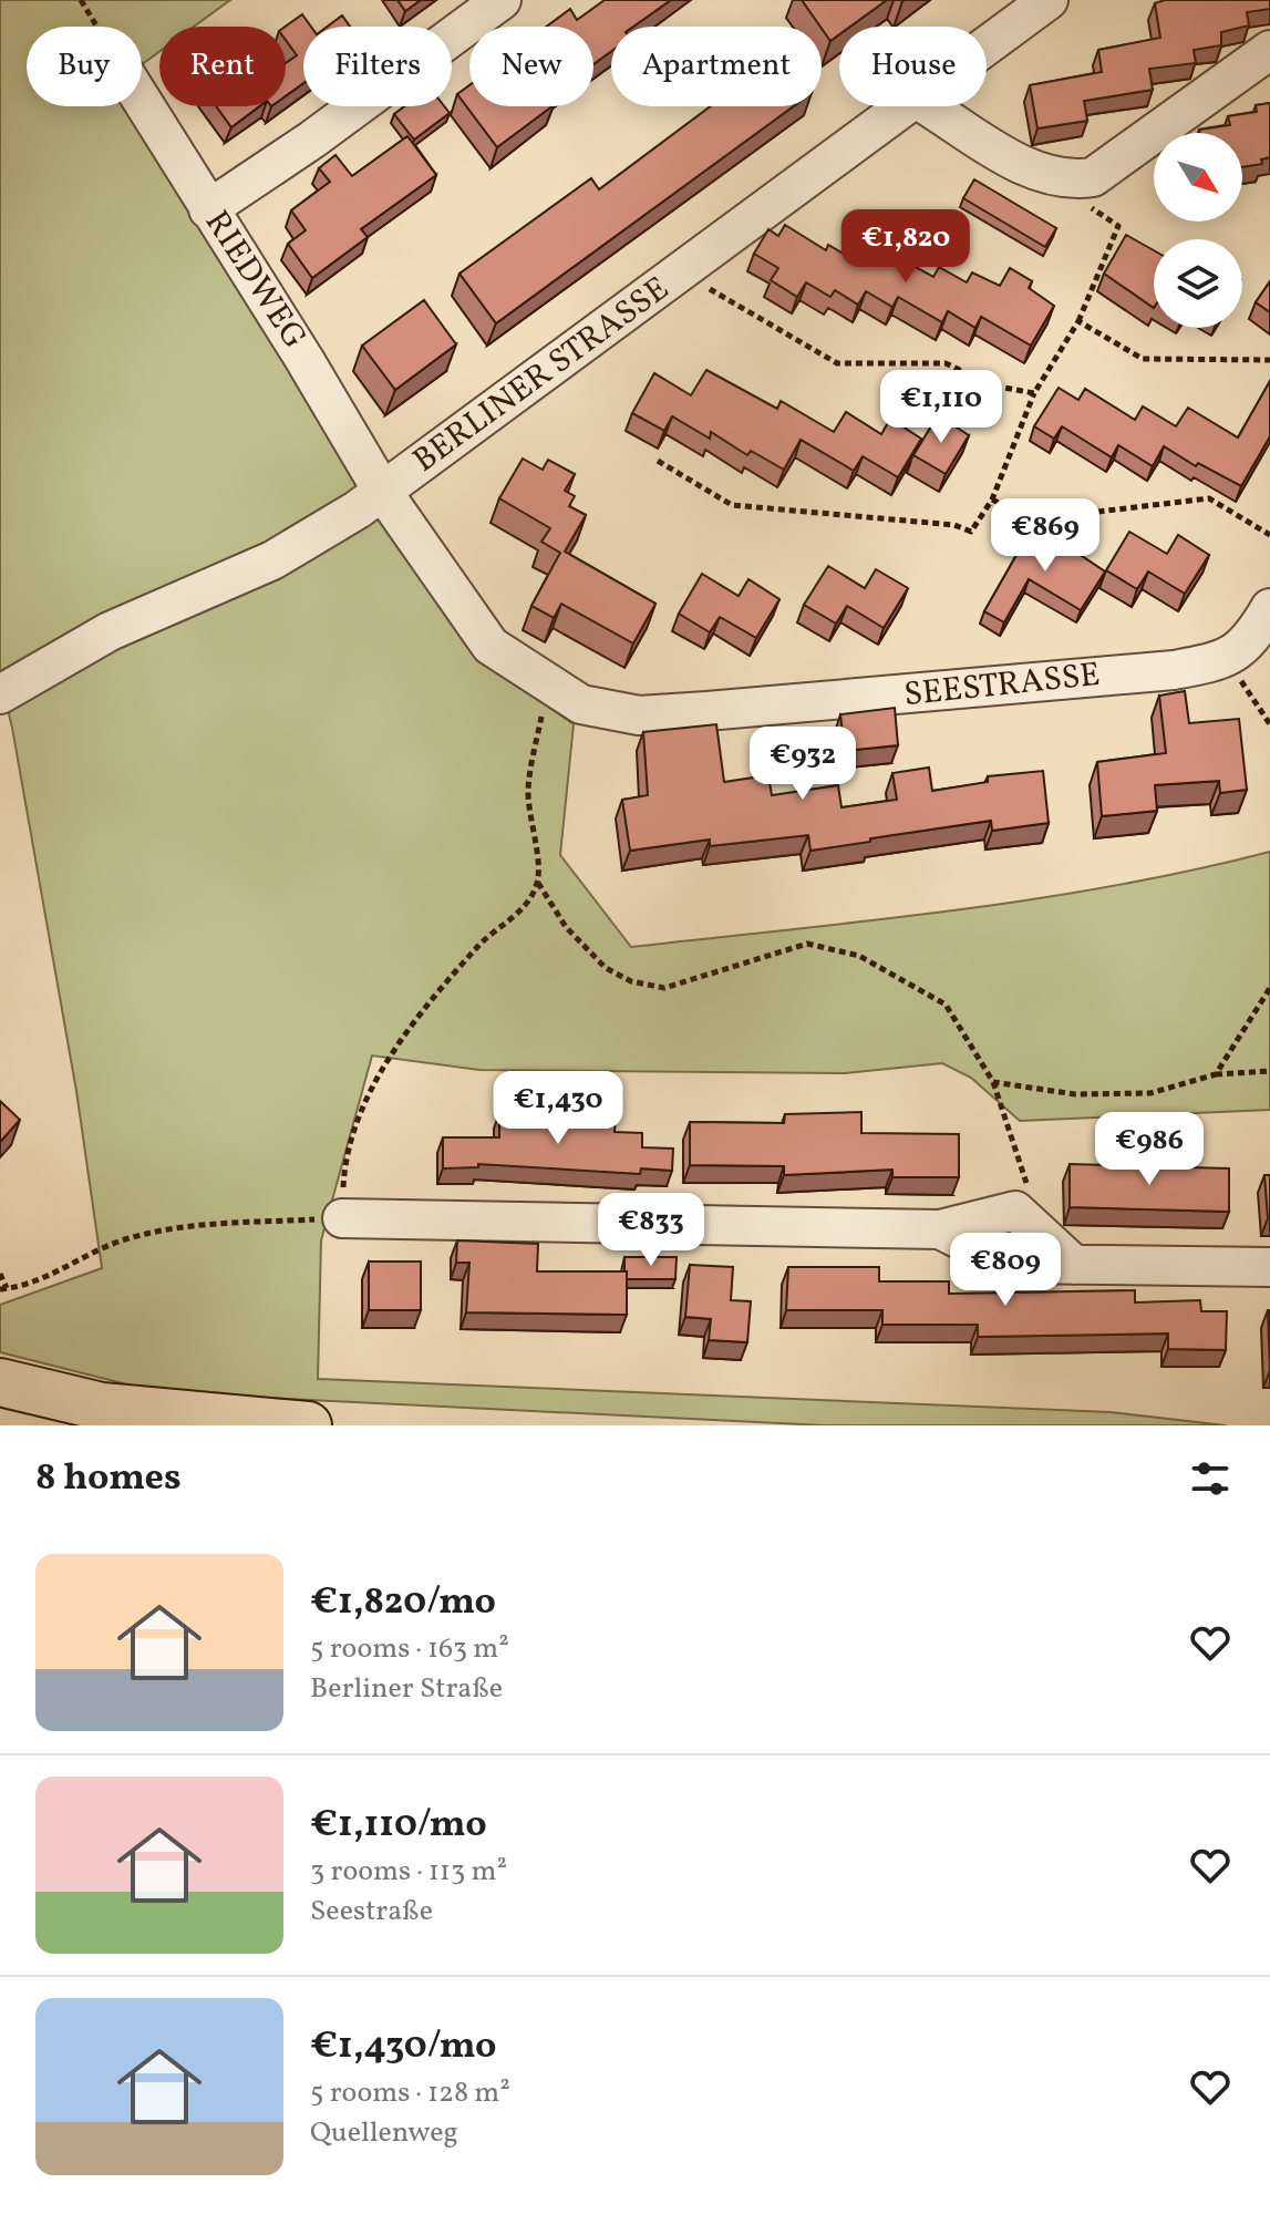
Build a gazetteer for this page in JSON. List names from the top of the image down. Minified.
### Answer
{"streets":{"street":["RIEDWEG","BERLINER STRASSE","SEESTRASSE"]},"crossings":[["RIEDWEG","BERLINER STRASSE"],["RIEDWEG","SEESTRASSE"],["BERLINER STRASSE","SEESTRASSE"]],"north":"bottom right","page":{"chip":["Buy","Rent","Filters","New","Apartment","House"],"price":["€1,820","€1,110","€869","€932","€1,430","€986","€833","€809"],"heading":"8 homes","list":[{"name":"€1,820/mo","note":"5 rooms · 163 m² · Berliner Straße"},{"name":"€1,110/mo","note":"3 rooms · 113 m² · Seestraße"},{"name":"€1,430/mo","note":"5 rooms · 128 m² · Quellenweg"}]}}
